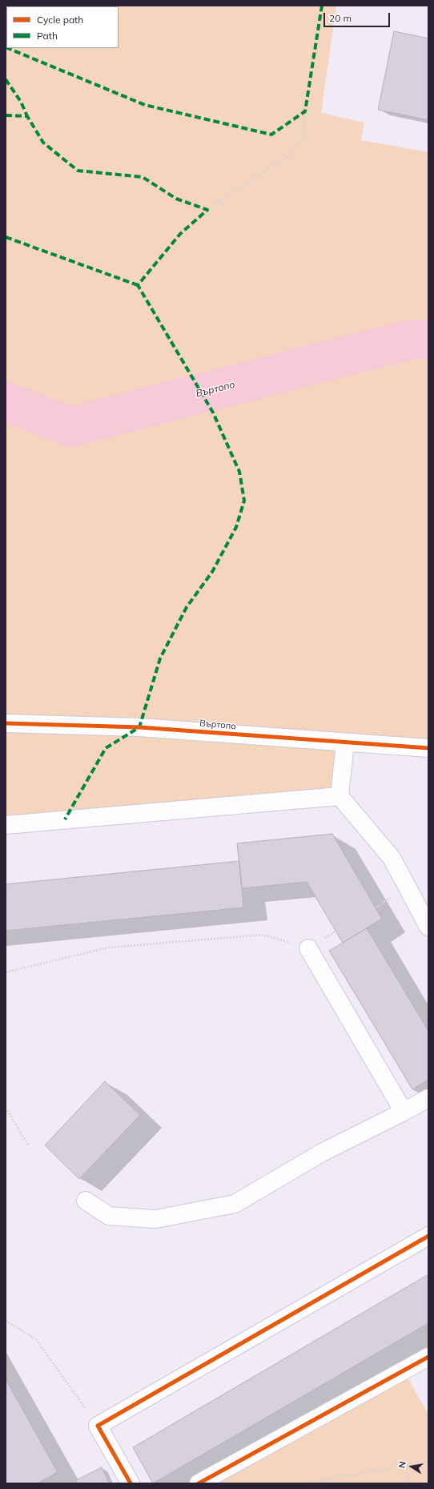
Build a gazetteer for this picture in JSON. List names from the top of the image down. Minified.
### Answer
{"streets":{"street":["Въртопо"]},"water":["Въртопо"],"legend":["Cycle path","Path"],"scale_bar":"20 m","north":"left"}
